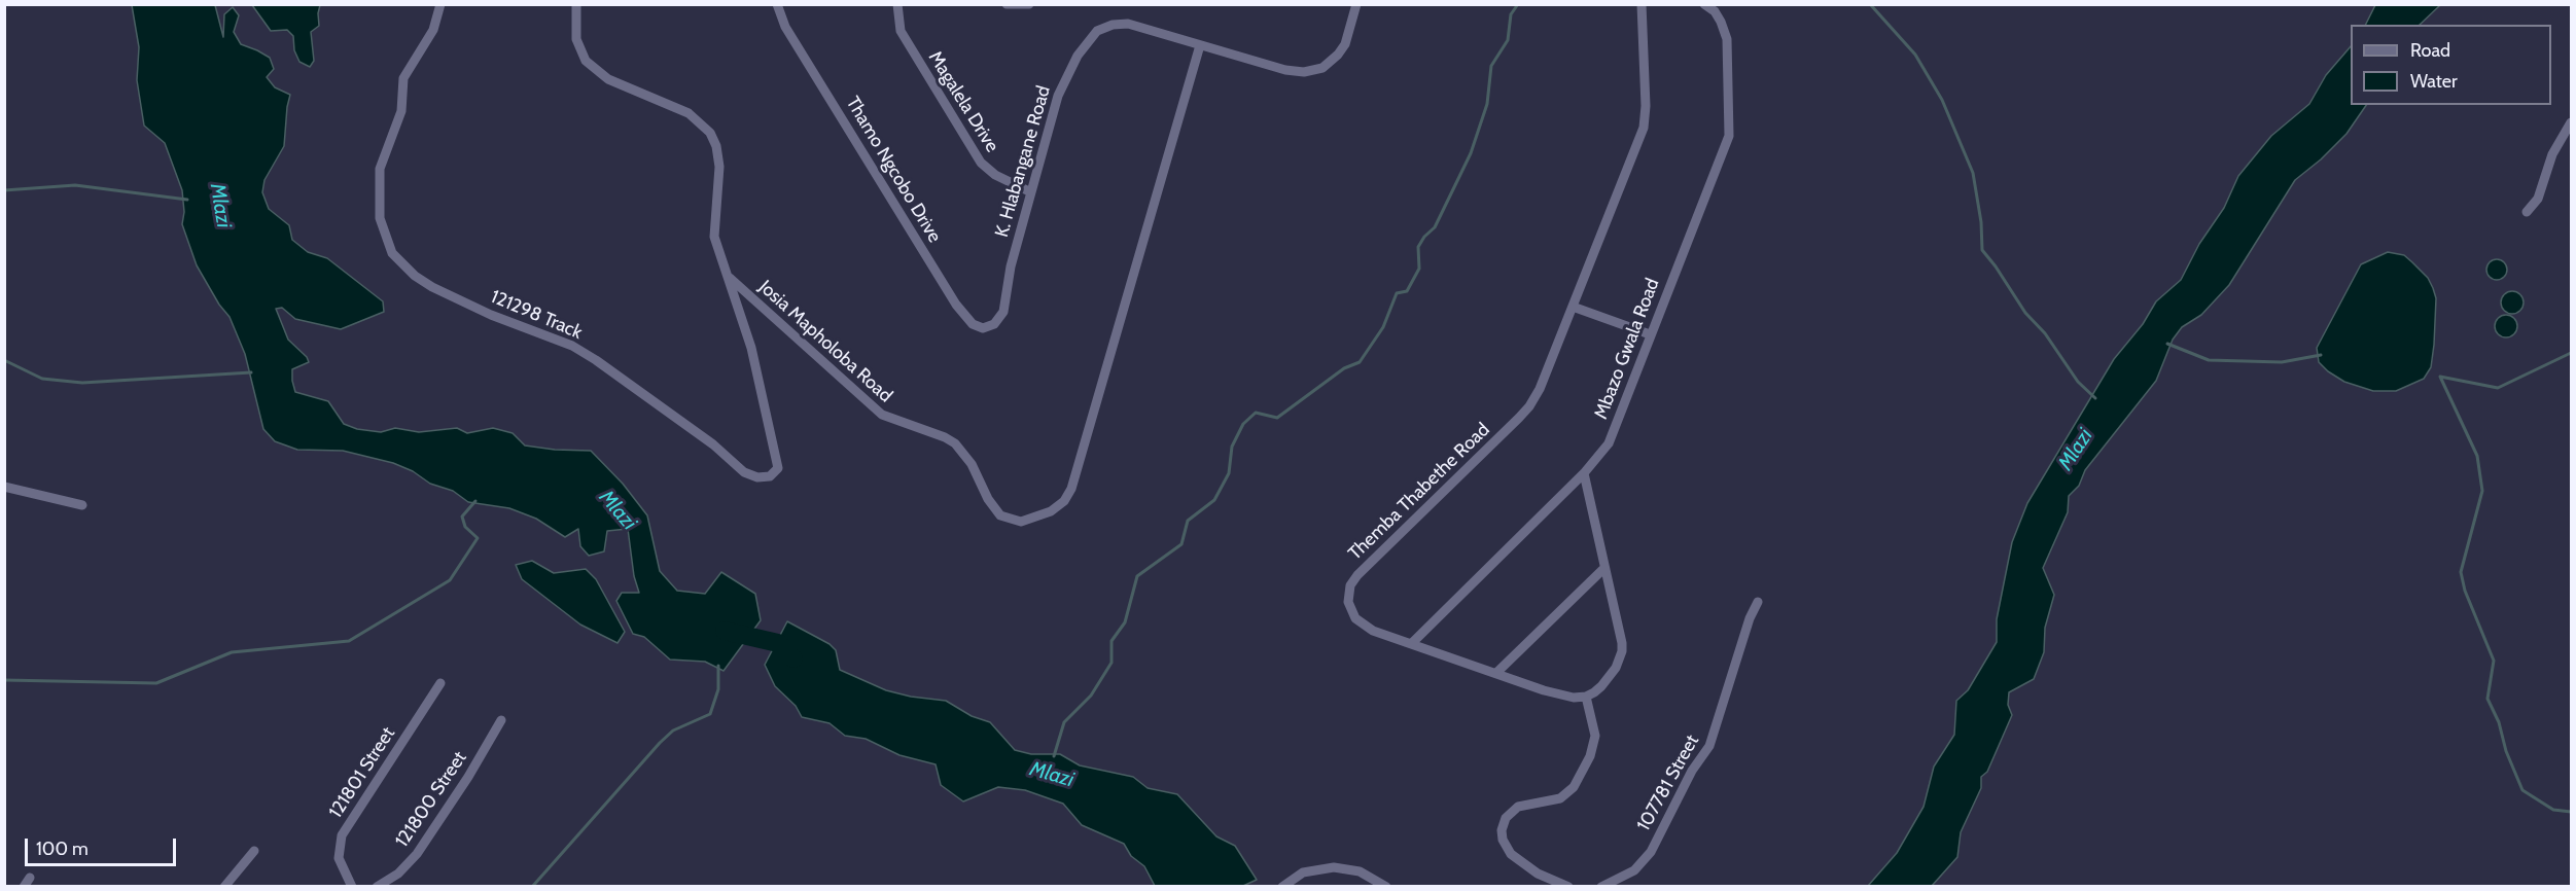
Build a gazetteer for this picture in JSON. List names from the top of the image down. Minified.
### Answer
{"streets":{"street":["Magalela Drive","K. Hlabangane Road","Thamo Ngcobo Drive","121298 Track","Josia Mapholoba Road","Mbazo Gwala Road","Themba Thabethe Road","121801 Street","107781 Street","121800 Street"]},"crossings":[["Magalela Drive","K. Hlabangane Road"],["K. Hlabangane Road","Thamo Ngcobo Drive"],["K. Hlabangane Road","Josia Mapholoba Road"],["121298 Track","Josia Mapholoba Road"],["Mbazo Gwala Road","Themba Thabethe Road"]],"water":["Mlazi"],"legend":["Road","Water"],"scale_bar":"100 m"}
